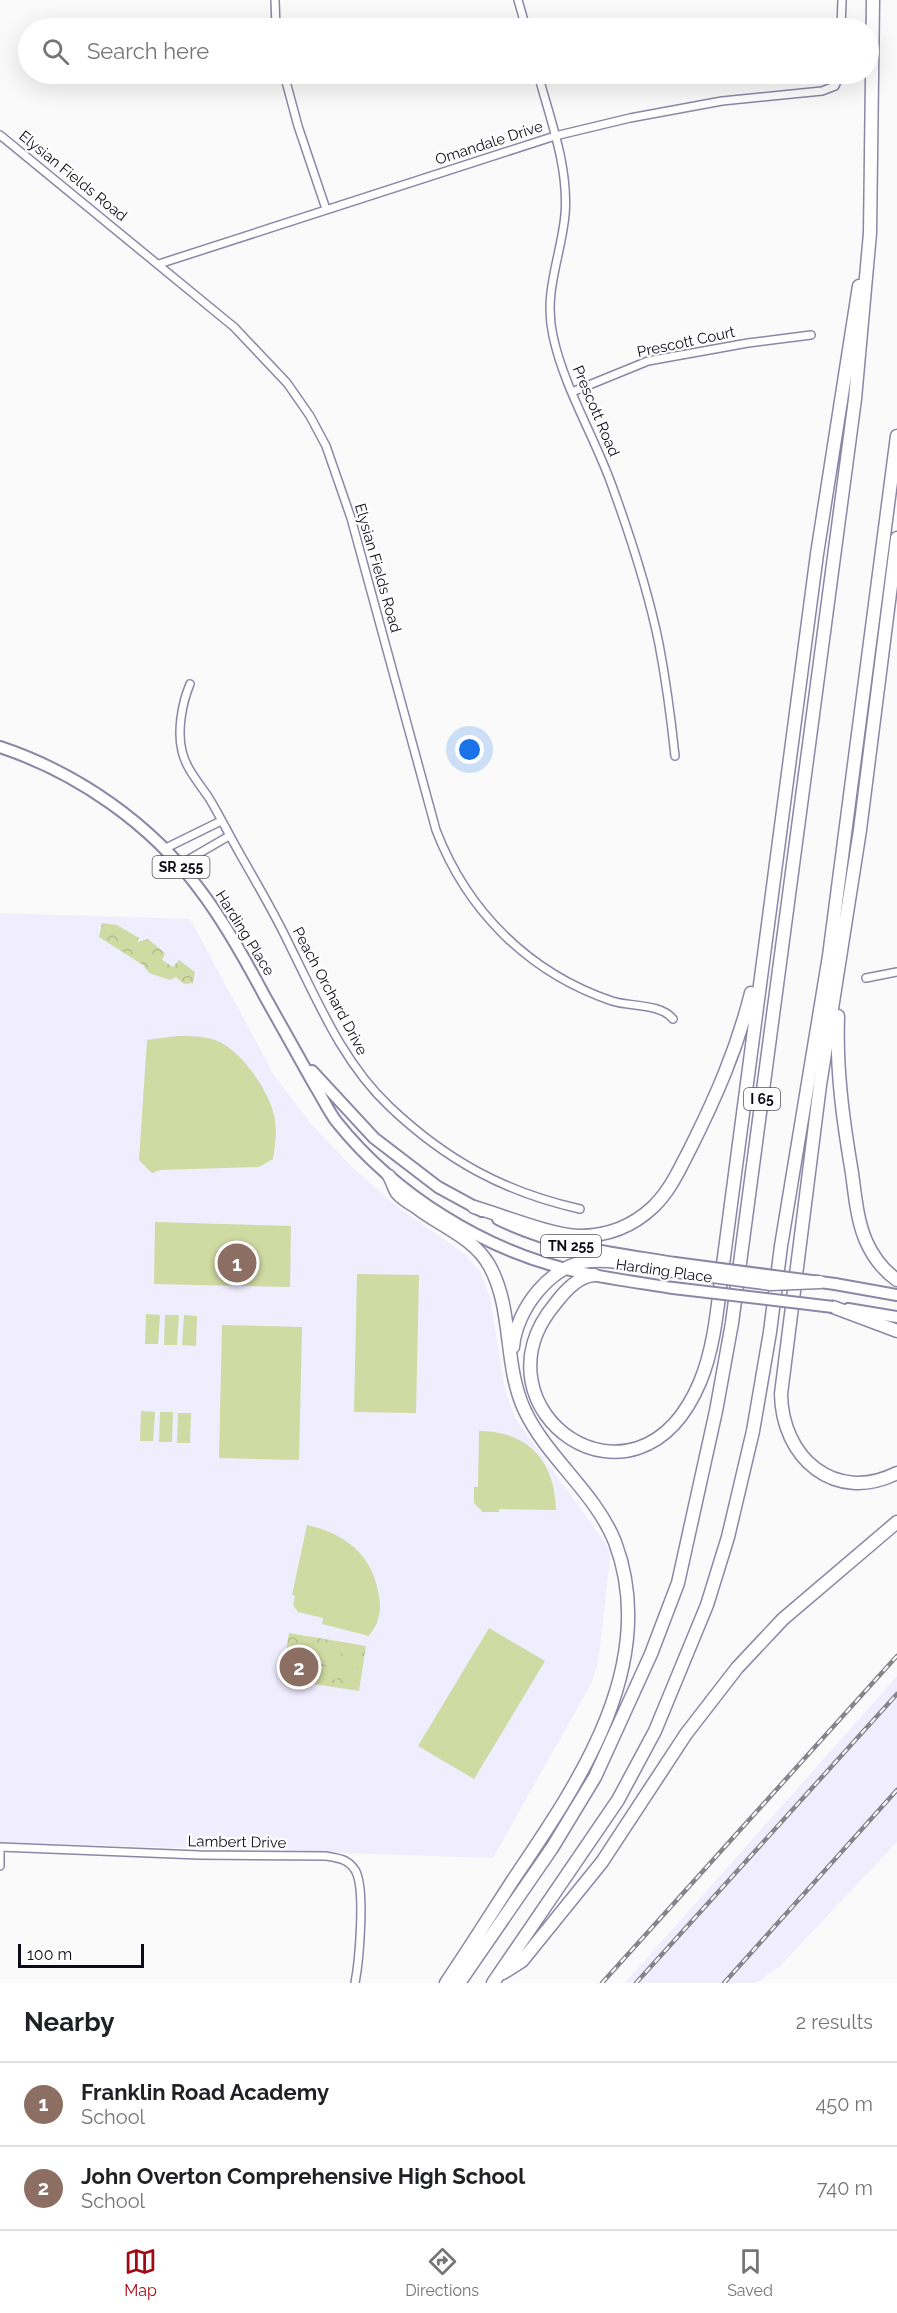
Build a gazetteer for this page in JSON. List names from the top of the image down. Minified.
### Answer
{"streets":{"highway":["I 65"],"main road":["SR 255","Harding Place","TN 255"],"street":["Omandale Drive","Elysian Fields Road","Prescott Court","Prescott Road","Peach Orchard Drive","Lambert Drive"]},"crossings":[["Omandale Drive","Elysian Fields Road"],["Omandale Drive","Prescott Road"],["Prescott Court","Prescott Road"]],"scale_bar":"100 m","page":{"search":"Search here","pins":["1","2"],"scale":"100 m","heading":["Nearby","2 results"],"list":[{"mark":"1","name":"Franklin Road Academy","note":"School","value":"450 m"},{"mark":"2","name":"John Overton Comprehensive High School","note":"School","value":"740 m"}],"nav":["Map","Directions","Saved"]}}
